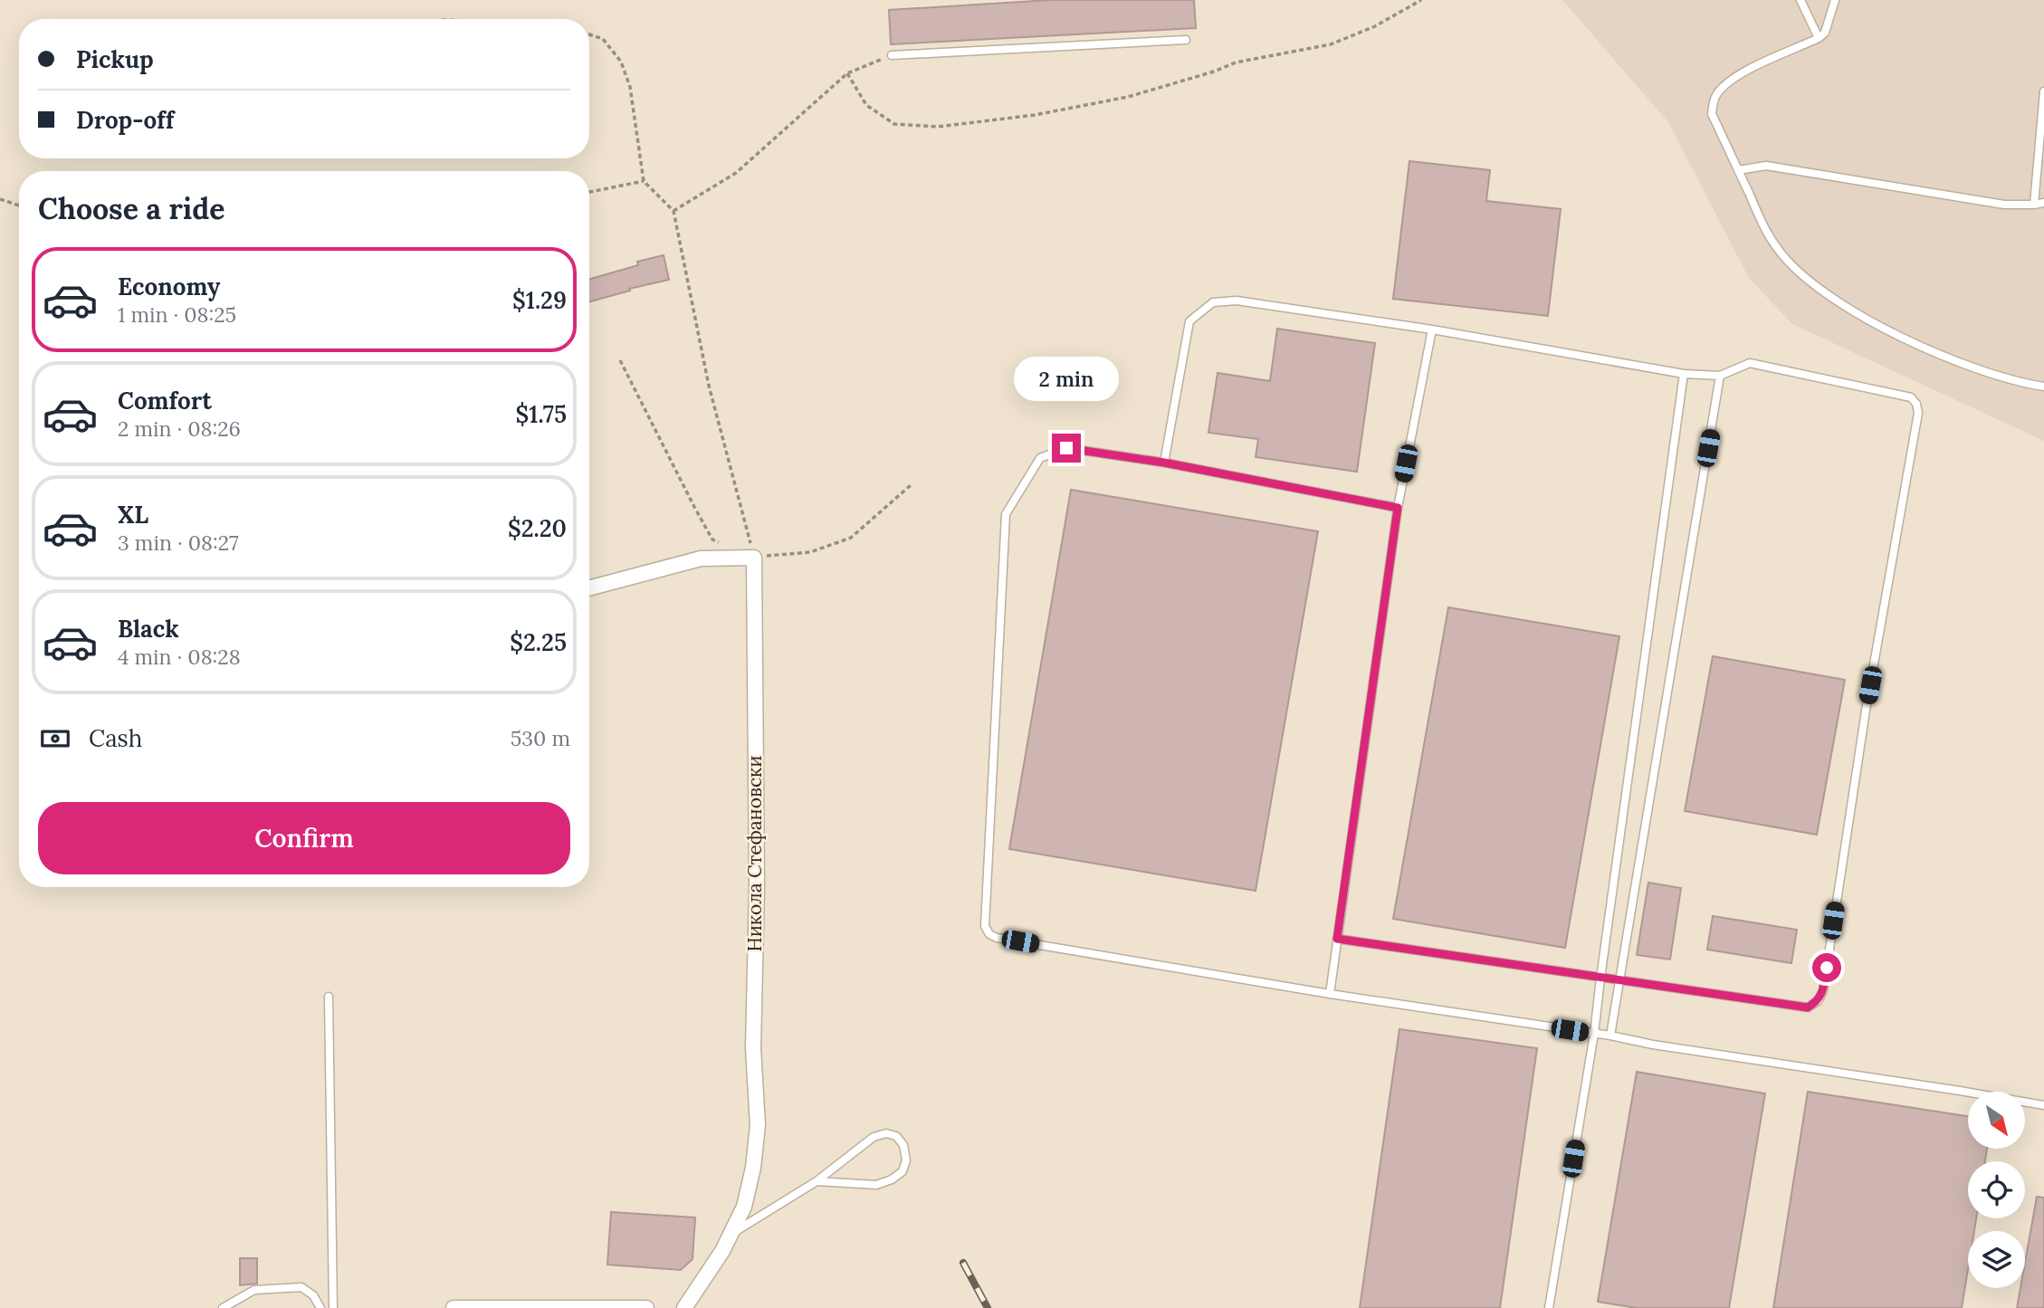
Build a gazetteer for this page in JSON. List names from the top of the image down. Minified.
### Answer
{"streets":{"street":["Никола Стефановски"]},"north":"bottom right","page":{"banner":["Pickup","Drop-off"],"heading":"Choose a ride","list":[{"name":"Economy","note":"1 min · 08:25","value":"$1.29"},{"name":"Comfort","note":"2 min · 08:26","value":"$1.75"},{"name":"XL","note":"3 min · 08:27","value":"$2.20"},{"name":"Black","note":"4 min · 08:28","value":"$2.25"}],"bubble":"2 min","pay":["Cash","530 m"],"buttons":"Confirm"}}
